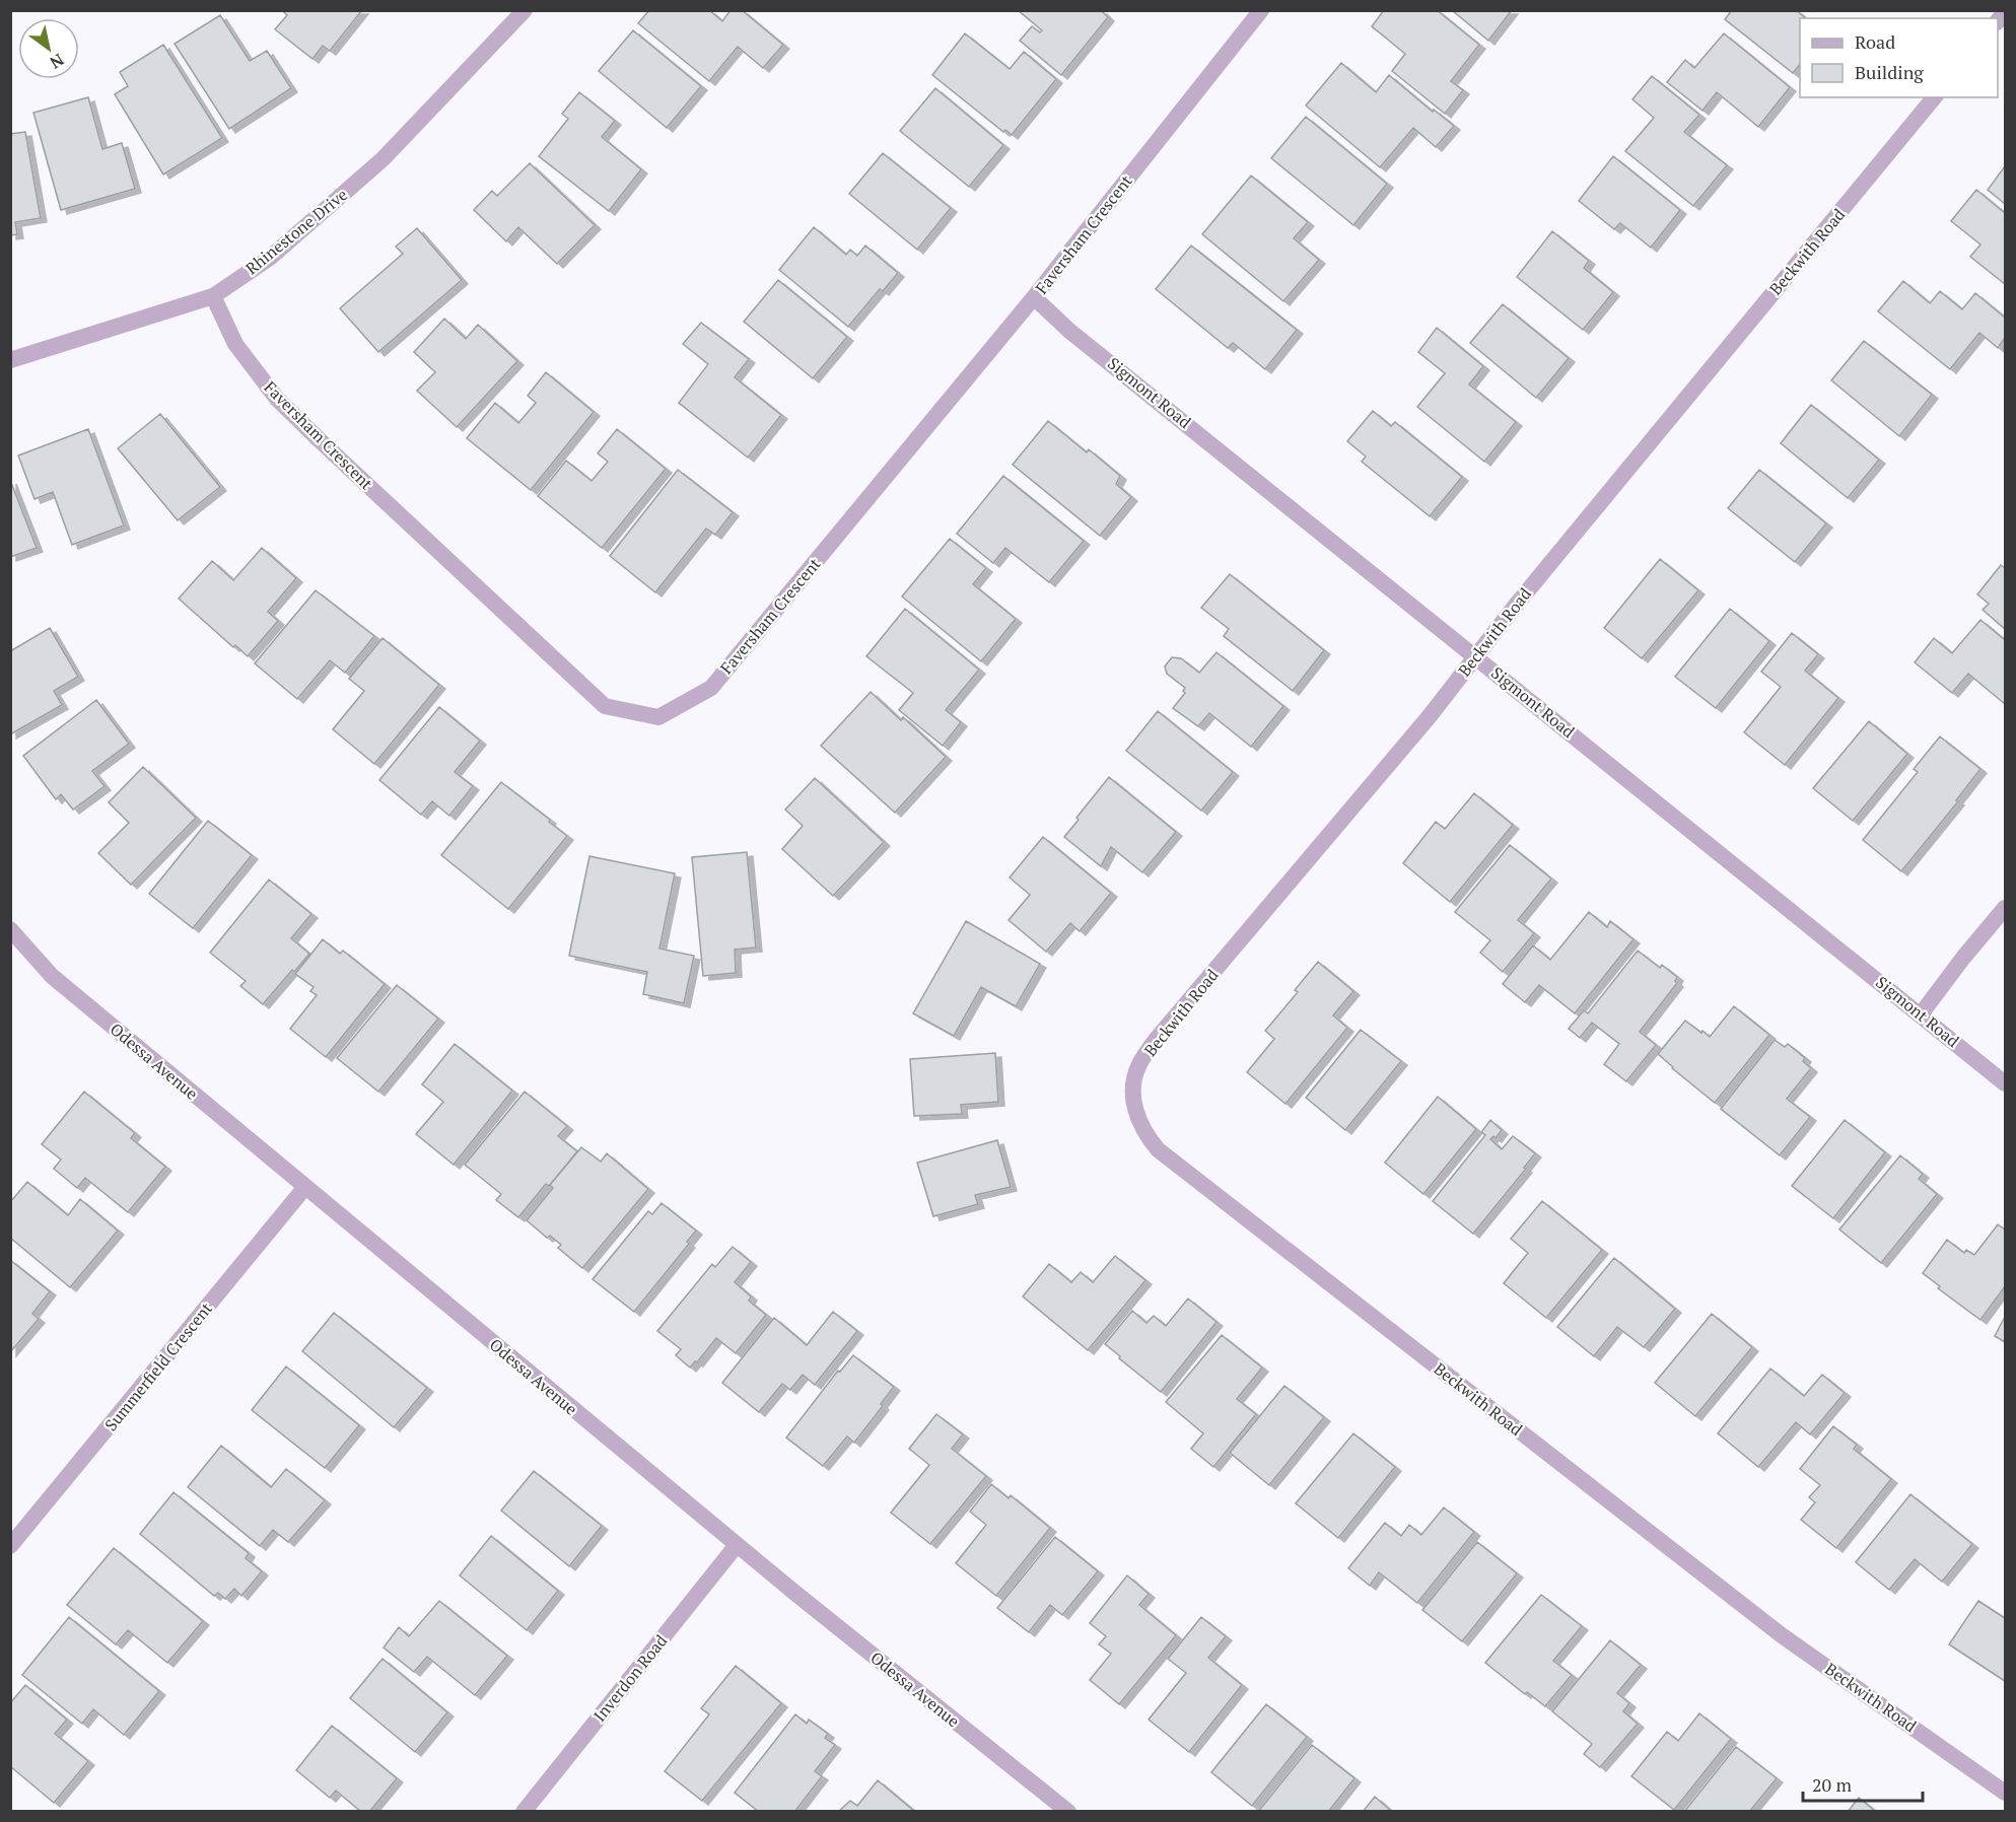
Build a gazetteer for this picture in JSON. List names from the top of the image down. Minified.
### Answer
{"streets":{"street":["Rhinestone Drive","Faversham Crescent","Beckwith Road","Sigmont Road","Odessa Avenue","Summerfield Crescent","Inverdon Road"]},"crossings":[["Rhinestone Drive","Faversham Crescent"],["Faversham Crescent","Sigmont Road"],["Beckwith Road","Sigmont Road"],["Odessa Avenue","Summerfield Crescent"],["Odessa Avenue","Inverdon Road"]],"legend":["Road","Building"],"scale_bar":"20 m","north":"bottom right"}
